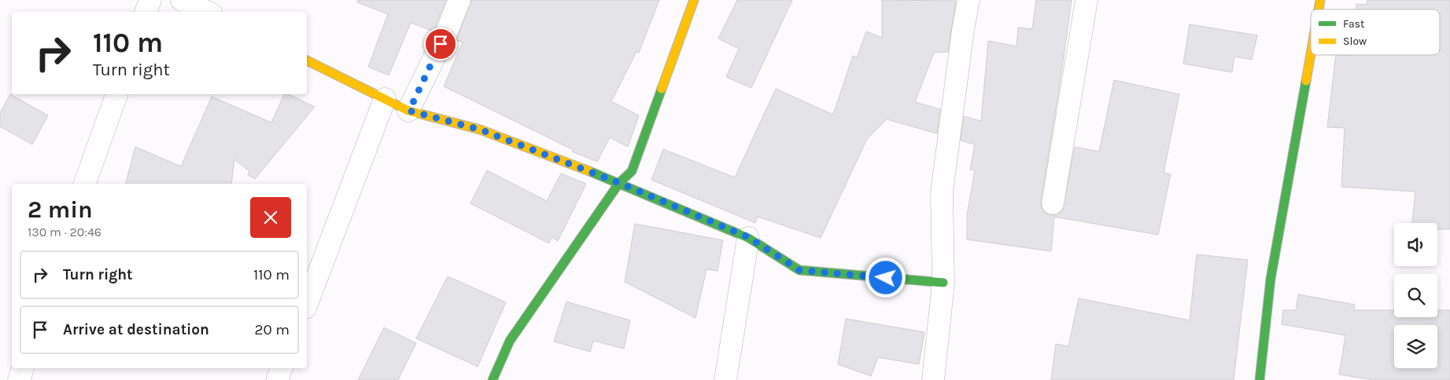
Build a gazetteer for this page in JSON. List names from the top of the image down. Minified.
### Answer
{"legend":["Fast","Slow"],"page":{"turn":["110 m","Turn right"],"heading":["2 min","130 m · 20:46"],"list":[{"name":"Turn right","value":"110 m"},{"name":"Arrive at destination","value":"20 m"}]}}
